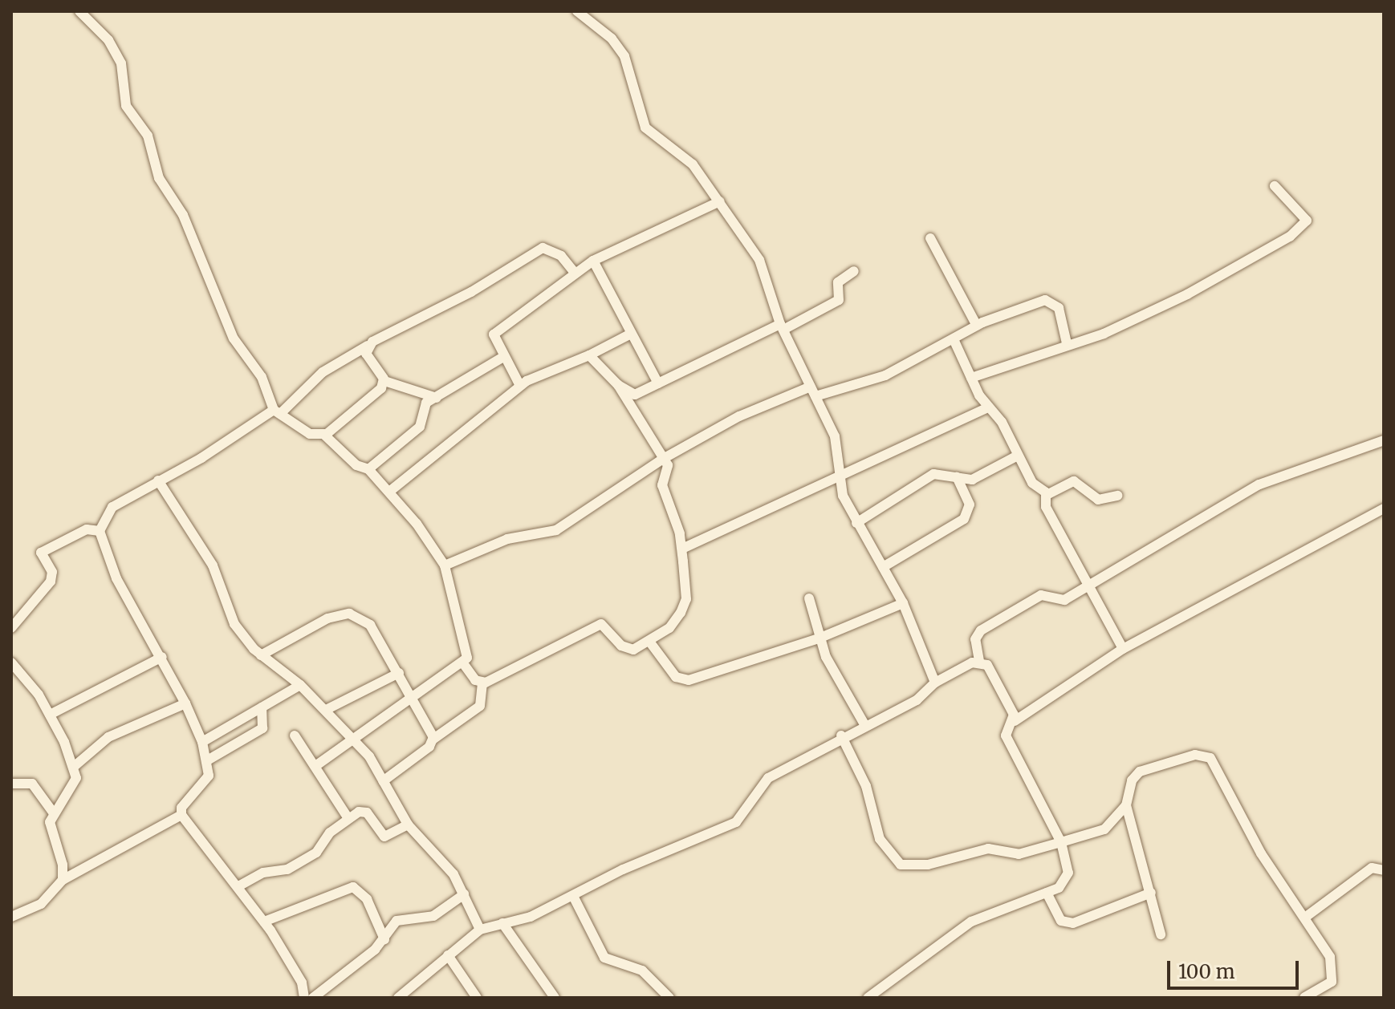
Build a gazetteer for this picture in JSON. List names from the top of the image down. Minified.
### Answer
{"scale_bar":"100 m"}
